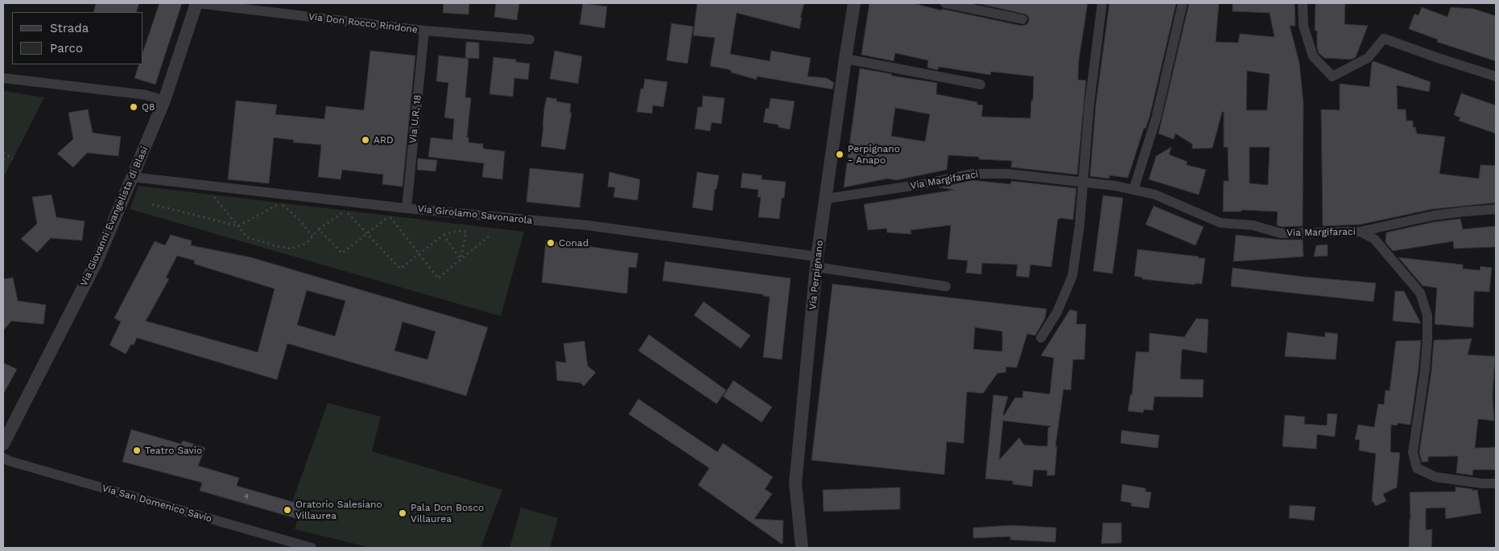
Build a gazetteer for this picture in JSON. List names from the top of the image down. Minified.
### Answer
{"streets":{"street":["Via Don Rocco Rindone","Via U.R. 18","Via Margifaraci","Via Girolamo Savonarola","Via Giovanni Evangelista di Blasi","Via Perpignano","Via San Domenico Savio"]},"crossings":[["Via Don Rocco Rindone","Via U.R. 18"],["Via Don Rocco Rindone","Via Giovanni Evangelista di Blasi"],["Via U.R. 18","Via Girolamo Savonarola"],["Via Margifaraci","Via Perpignano"],["Via Girolamo Savonarola","Via Giovanni Evangelista di Blasi"],["Via Girolamo Savonarola","Via Perpignano"]],"places":["Q8","ARD","Perpignano - Anapo","Conad","Teatro Savio","Oratorio Salesiano Villaurea","Pala Don Bosco Villaurea"],"house_numbers":["4"],"legend":["Strada","Parco"]}
